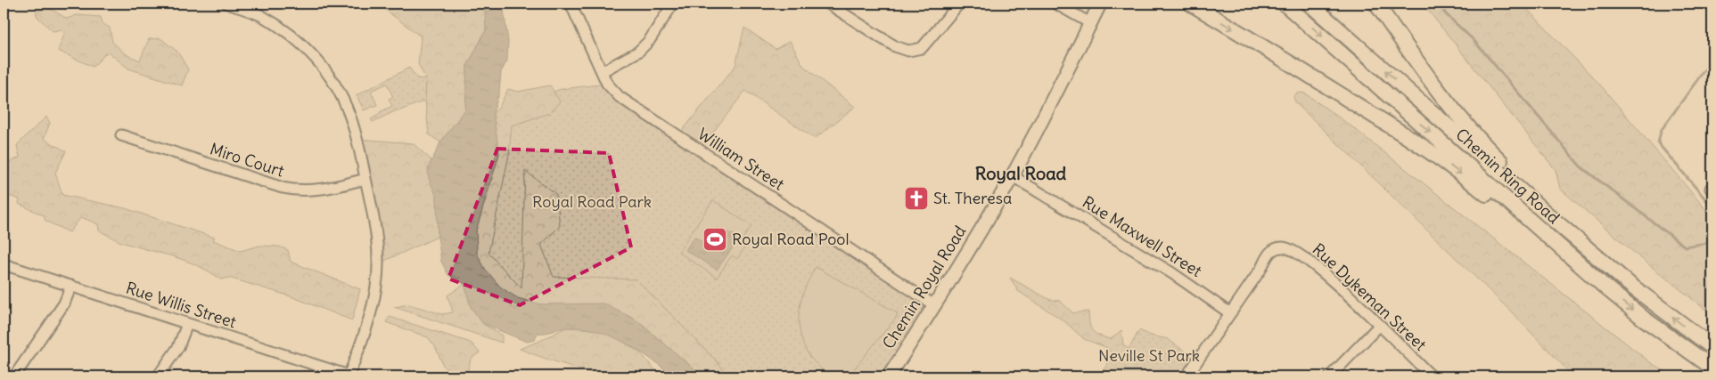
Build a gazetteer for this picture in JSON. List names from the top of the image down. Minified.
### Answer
{"streets":{"highway":["Chemin Ring Road"],"main road":["Chemin Royal Road"],"street":["William Street","Miro Court","Rue Maxwell Street","Rue Dykeman Street","Rue Willis Street"]},"crossings":[["William Street","Chemin Royal Road"],["Rue Maxwell Street","Chemin Royal Road"],["Rue Maxwell Street","Rue Dykeman Street"]],"districts":["Royal Road"],"parks":["Royal Road Park","Neville St Park"],"places":{"church":["St. Theresa"],"sports":["Royal Road Pool"]}}
